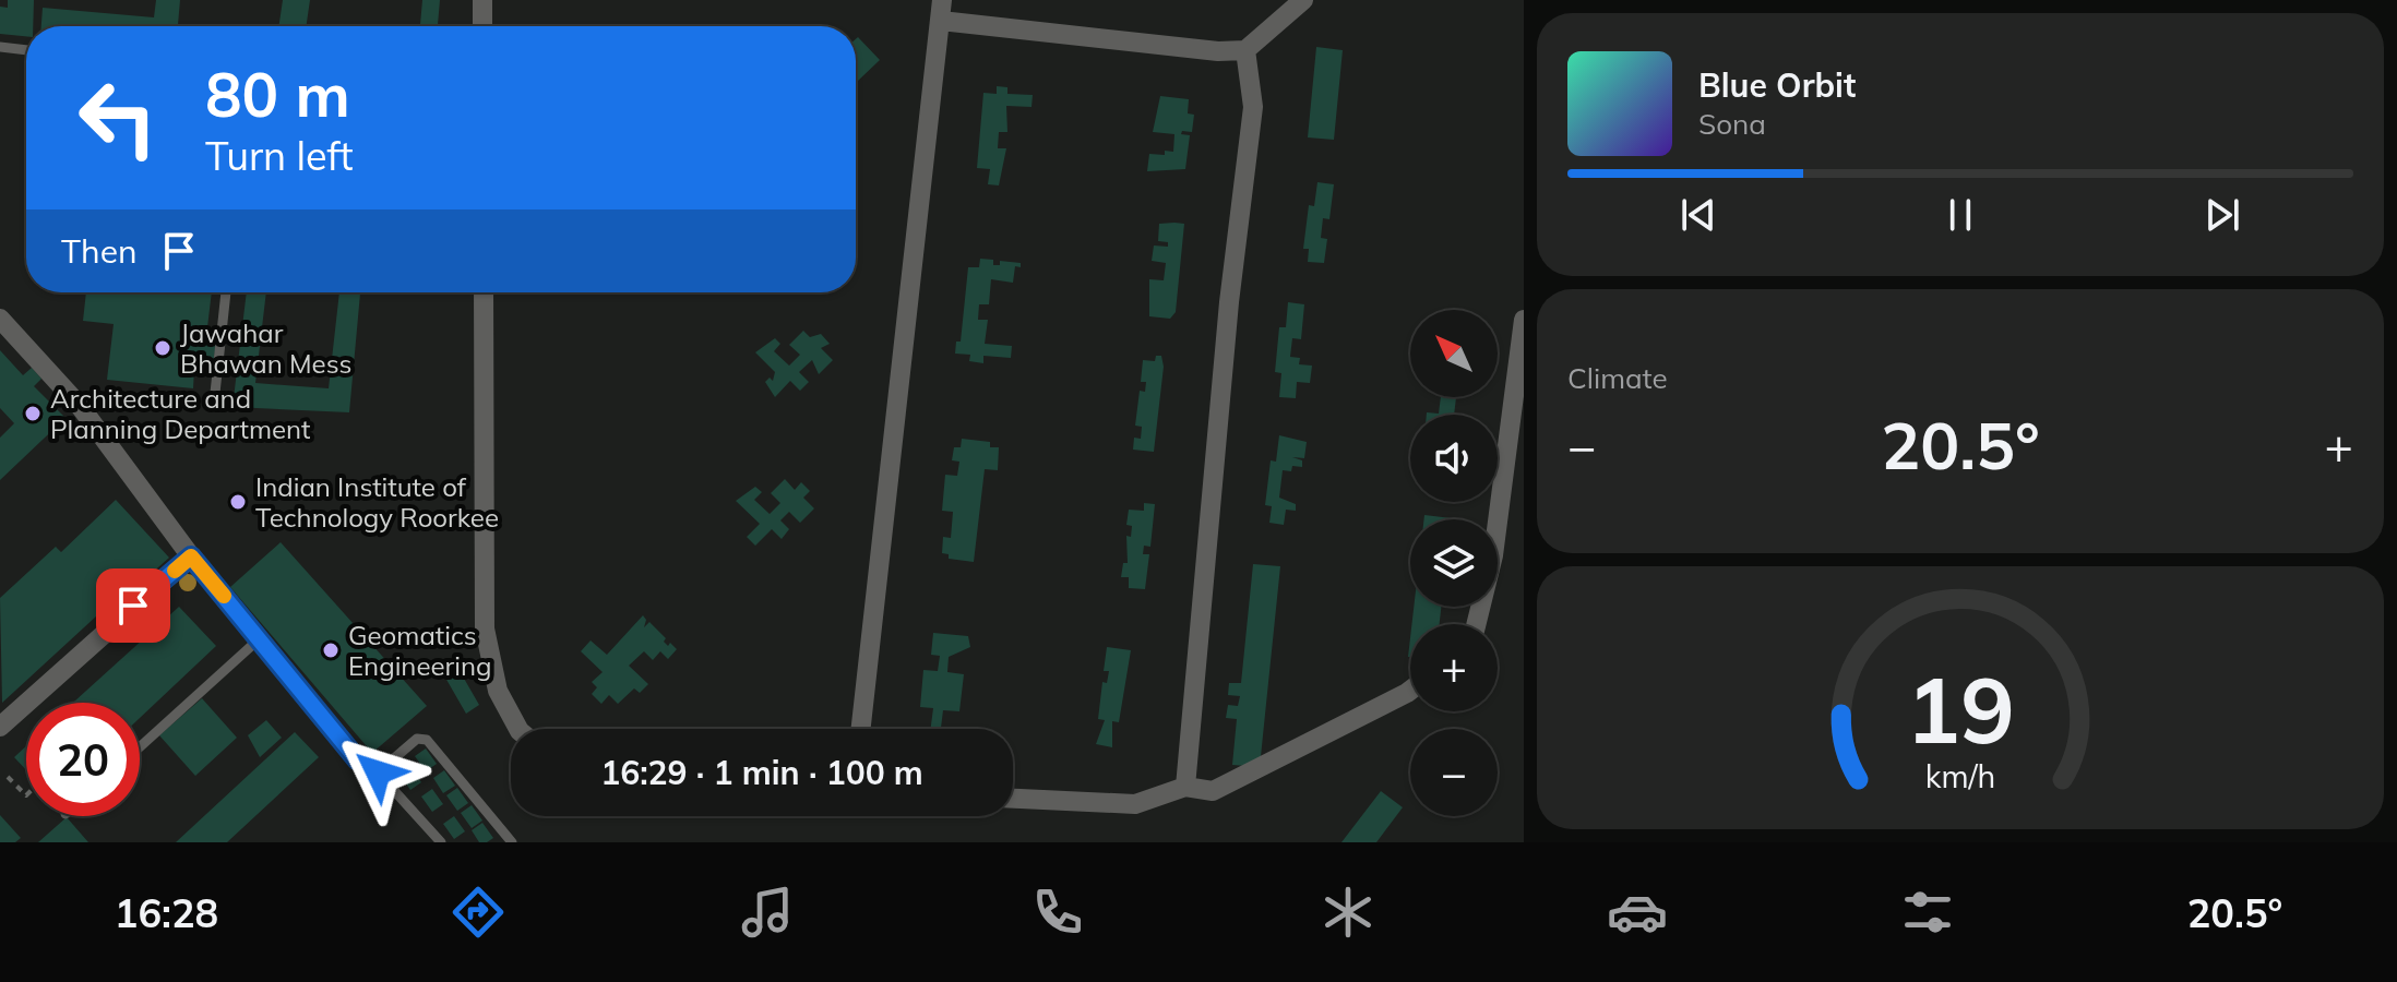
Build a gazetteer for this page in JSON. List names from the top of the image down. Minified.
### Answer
{"places":["Jawahar Bhawan Mess","Architecture and Planning Department","Indian Institute of Technology Roorkee","Geomatics Engineering"],"north":"top left","page":{"turn":["80 m","Turn left"],"song":["Blue Orbit","Sona"],"then":"Then","tile":"Climate","map_buttons":["+","−"],"heat":["−","20.5°","+"],"limit":"20","trip":"16:29 · 1 min · 100 m","tabs":["16:28","20.5°"],"gauge":["19","km/h"]}}
